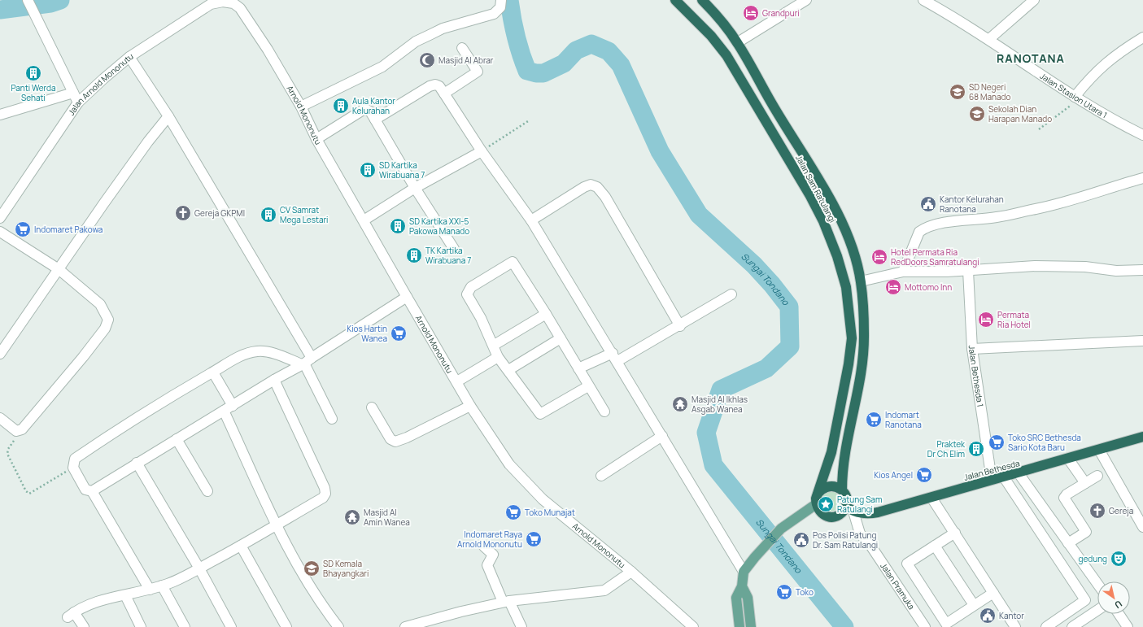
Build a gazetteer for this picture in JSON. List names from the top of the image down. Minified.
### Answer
{"streets":{"highway":["Jalan Sam Ratulangi","Jalan Bethesda"],"street":["Jalan Arnold Mononutu","Jalan Stasion Utara 1","Arnold Mononutu","Jalan Bethesda 1","Jalan Pramuka"]},"crossings":[["Jalan Arnold Mononutu","Arnold Mononutu"],["Jalan Sam Ratulangi","Jalan Bethesda"],["Jalan Sam Ratulangi","Jalan Pramuka"],["Jalan Bethesda 1","Jalan Bethesda"],["Jalan Bethesda","Jalan Pramuka"]],"districts":["RANOTANA"],"water":["Sungai Tondano"],"places":{"hotel":["Grandpuri","Hotel Permata Ria RedDoors Samratulangi","Mottomo Inn","Permata Ria Hotel"],"mosque":["Masjid Al Abrar"],"building":["Panti Werda Sehati","Aula Kantor Kelurahan","SD Kartika Wirabuana 7","CV Samrat Mega Lestari","SD Kartika XXI-5 Pakowa Manado","TK Kartika Wirabuana 7","Praktek Dr Ch Elim"],"school or university":["SD Negeri 68 Manado","Sekolah Dian Harapan Manado","SD Kemala Bhayangkari"],"public building":["Kantor Kelurahan Ranotana","Pos Polisi Patung Dr. Sam Ratulangi","Kantor"],"church":["Gereja GKPMI","Gereja"],"supermarket":["Indomaret Pakowa","Kios Hartin Wanea","Indomart Ranotana","Toko SRC Bethesda Sario Kota Baru","Kios Angel","Toko Munajat","Indomaret Raya Arnold Mononutu","Toko"],"temple":["Masjid Al Ikhlas Asgab Wanea","Masjid Al Amin Wanea"],"place":["Patung Sam Ratulangi"],"theatre":["gedung"]},"north":"bottom right"}
